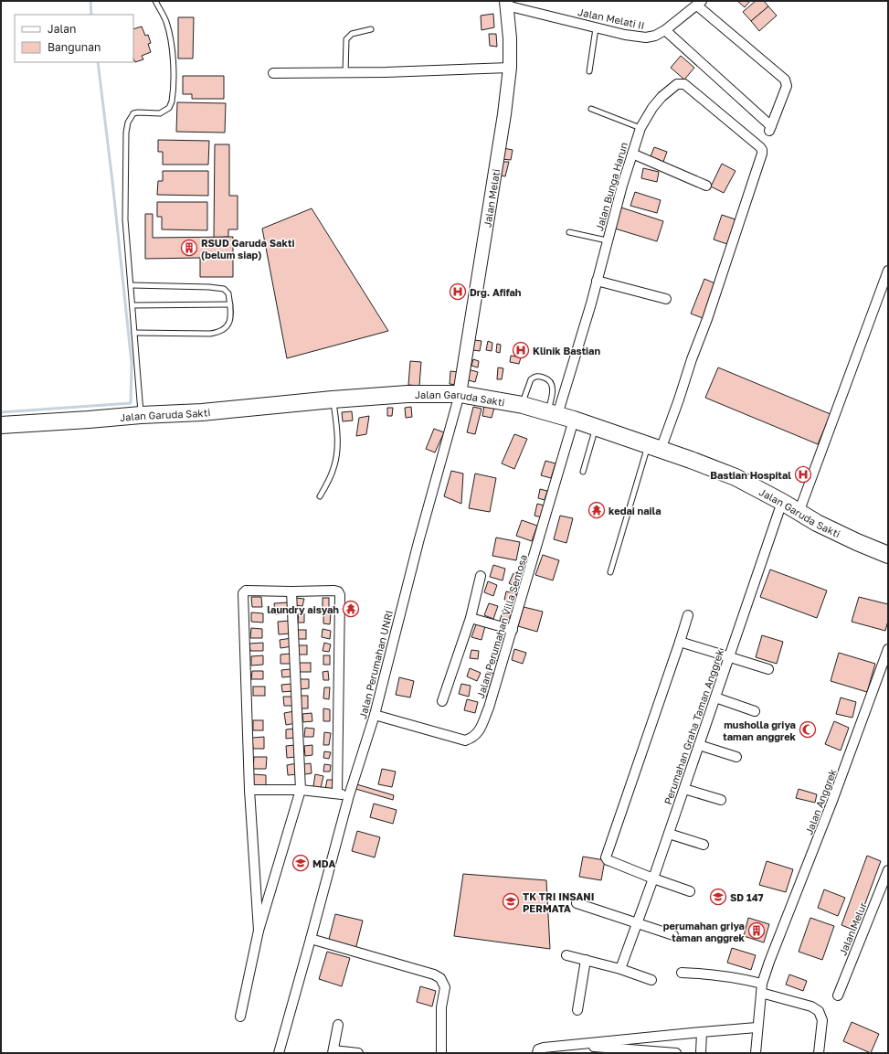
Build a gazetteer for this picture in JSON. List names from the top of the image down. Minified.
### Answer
{"streets":{"highway":["Jalan Garuda Sakti"],"main road":["Jalan Melati"],"street":["Jalan Melati II","Jalan Bunga Harun","Jalan Perumahan Villa Sentosa","Jalan Perumahan UNRI","Perumahan Graha Taman Anggrek","Jalan Anggrek","Jalan Melur"]},"crossings":[["Jalan Melati II","Jalan Melati"],["Jalan Bunga Harun","Jalan Garuda Sakti"],["Jalan Melati","Jalan Garuda Sakti"],["Jalan Melati","Jalan Perumahan UNRI"],["Jalan Garuda Sakti","Jalan Perumahan Villa Sentosa"],["Jalan Garuda Sakti","Jalan Perumahan UNRI"],["Jalan Garuda Sakti","Perumahan Graha Taman Anggrek"],["Jalan Perumahan Villa Sentosa","Jalan Perumahan UNRI"]],"places":{"building":["RSUD Garuda Sakti (belum siap)","perumahan griya taman anggrek"],"hospital":["Drg. Afifah","Klinik Bastian","Bastian Hospital"],"temple":["kedai naila","laundry aisyah"],"mosque":["musholla griya taman anggrek"],"school or university":["MDA","SD 147","TK TRI INSANI PERMATA"]},"legend":["Jalan","Bangunan"]}
